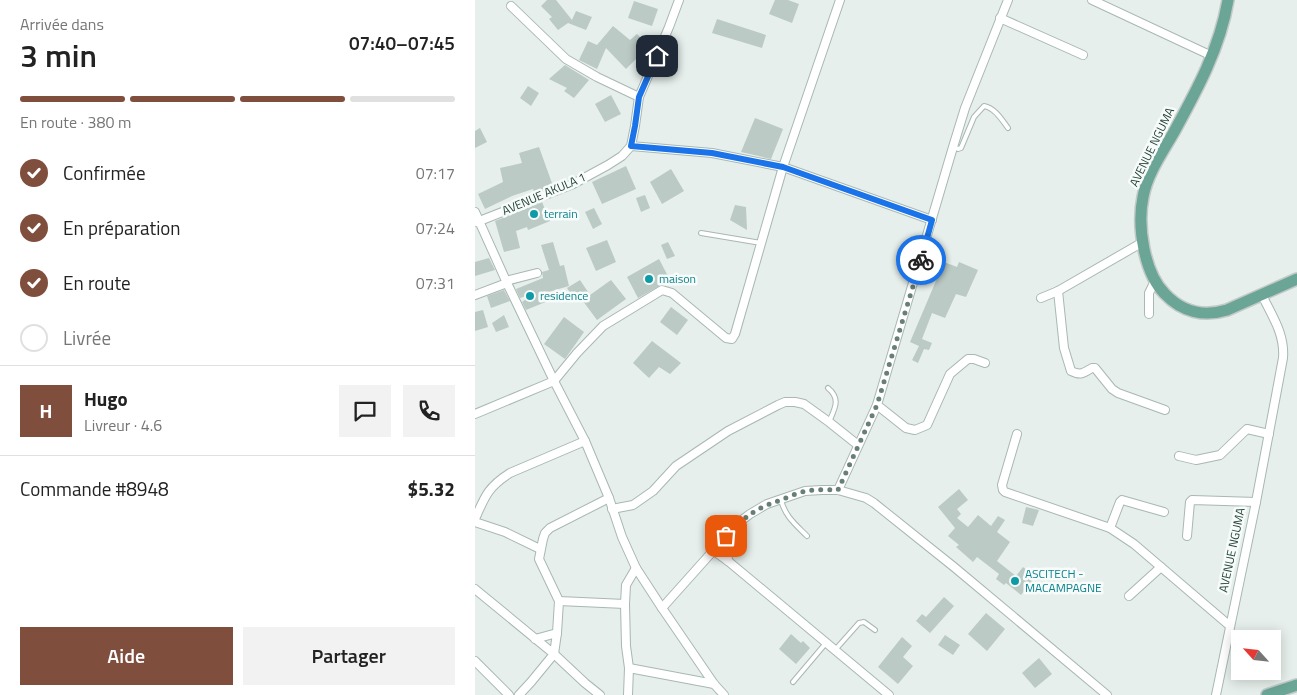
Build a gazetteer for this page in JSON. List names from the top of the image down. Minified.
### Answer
{"streets":{"main road":["AVENUE NGUMA"],"street":["AVENUE AKULA 1"]},"places":["terrain","maison","residence","ASCITECH - MACAMPAGNE"],"north":"top left","page":{"heading":["3 min","Arrivée dans","07:40–07:45"],"panel":["Hugo","Livreur · 4.6","Commande #8948","$5.32"],"bar":"En route · 380 m","list":[["Confirmée","07:17"],["En préparation","07:24"],["En route","07:31"],"Livrée"],"round":"H","buttons":["Aide","Partager"]}}
